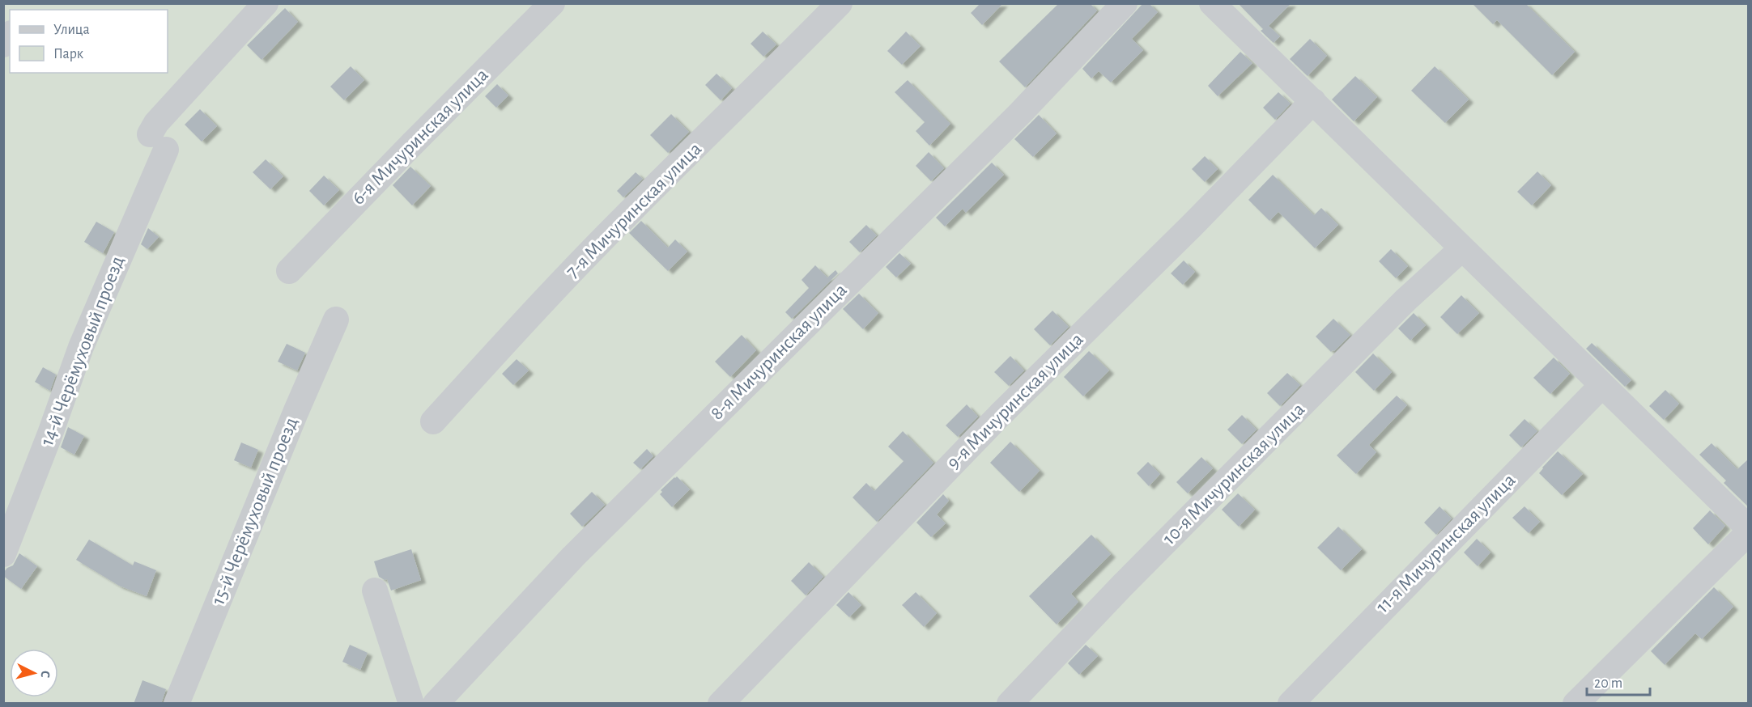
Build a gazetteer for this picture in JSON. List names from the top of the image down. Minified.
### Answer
{"streets":{"lane":["6-я Мичуринская улица","7-я Мичуринская улица","14-й Черёмуховый проезд","8-я Мичуринская улица","9-я Мичуринская улица","10-я Мичуринская улица","15-й Черёмуховый проезд","11-я Мичуринская улица"]},"legend":["Улица","Парк"],"scale_bar":"20 m","north":"right"}
